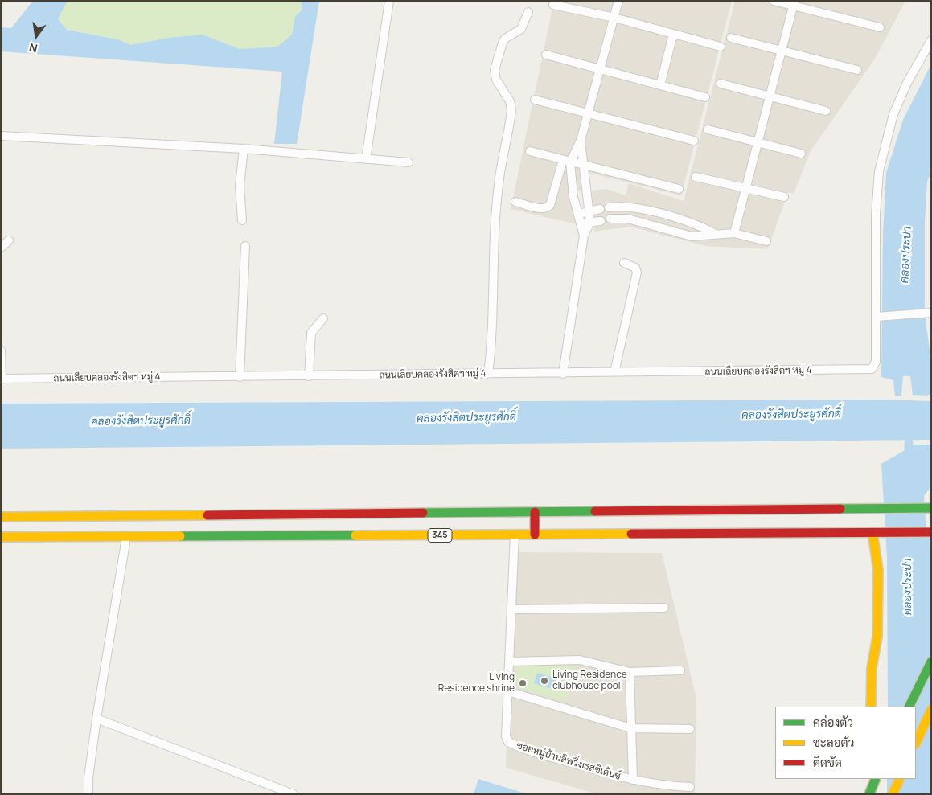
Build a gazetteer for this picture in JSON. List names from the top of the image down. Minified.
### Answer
{"streets":{"main road":["345"],"street":["ถนนเลียบคลองรังสิตฯ หมู่ 4","ซอยหมู่บ้านลิฟวิ่งเรสซิเด้นซ์"]},"crossings":[["345","ซอยหมู่บ้านลิฟวิ่งเรสซิเด้นซ์"]],"water":["คลองประปา","คลองรังสิตประยูรศักดิ์"],"places":["Living Residence clubhouse pool","Living Residence shrine"],"legend":["คล่องตัว","ชะลอตัว","ติดขัด"],"north":"bottom"}
